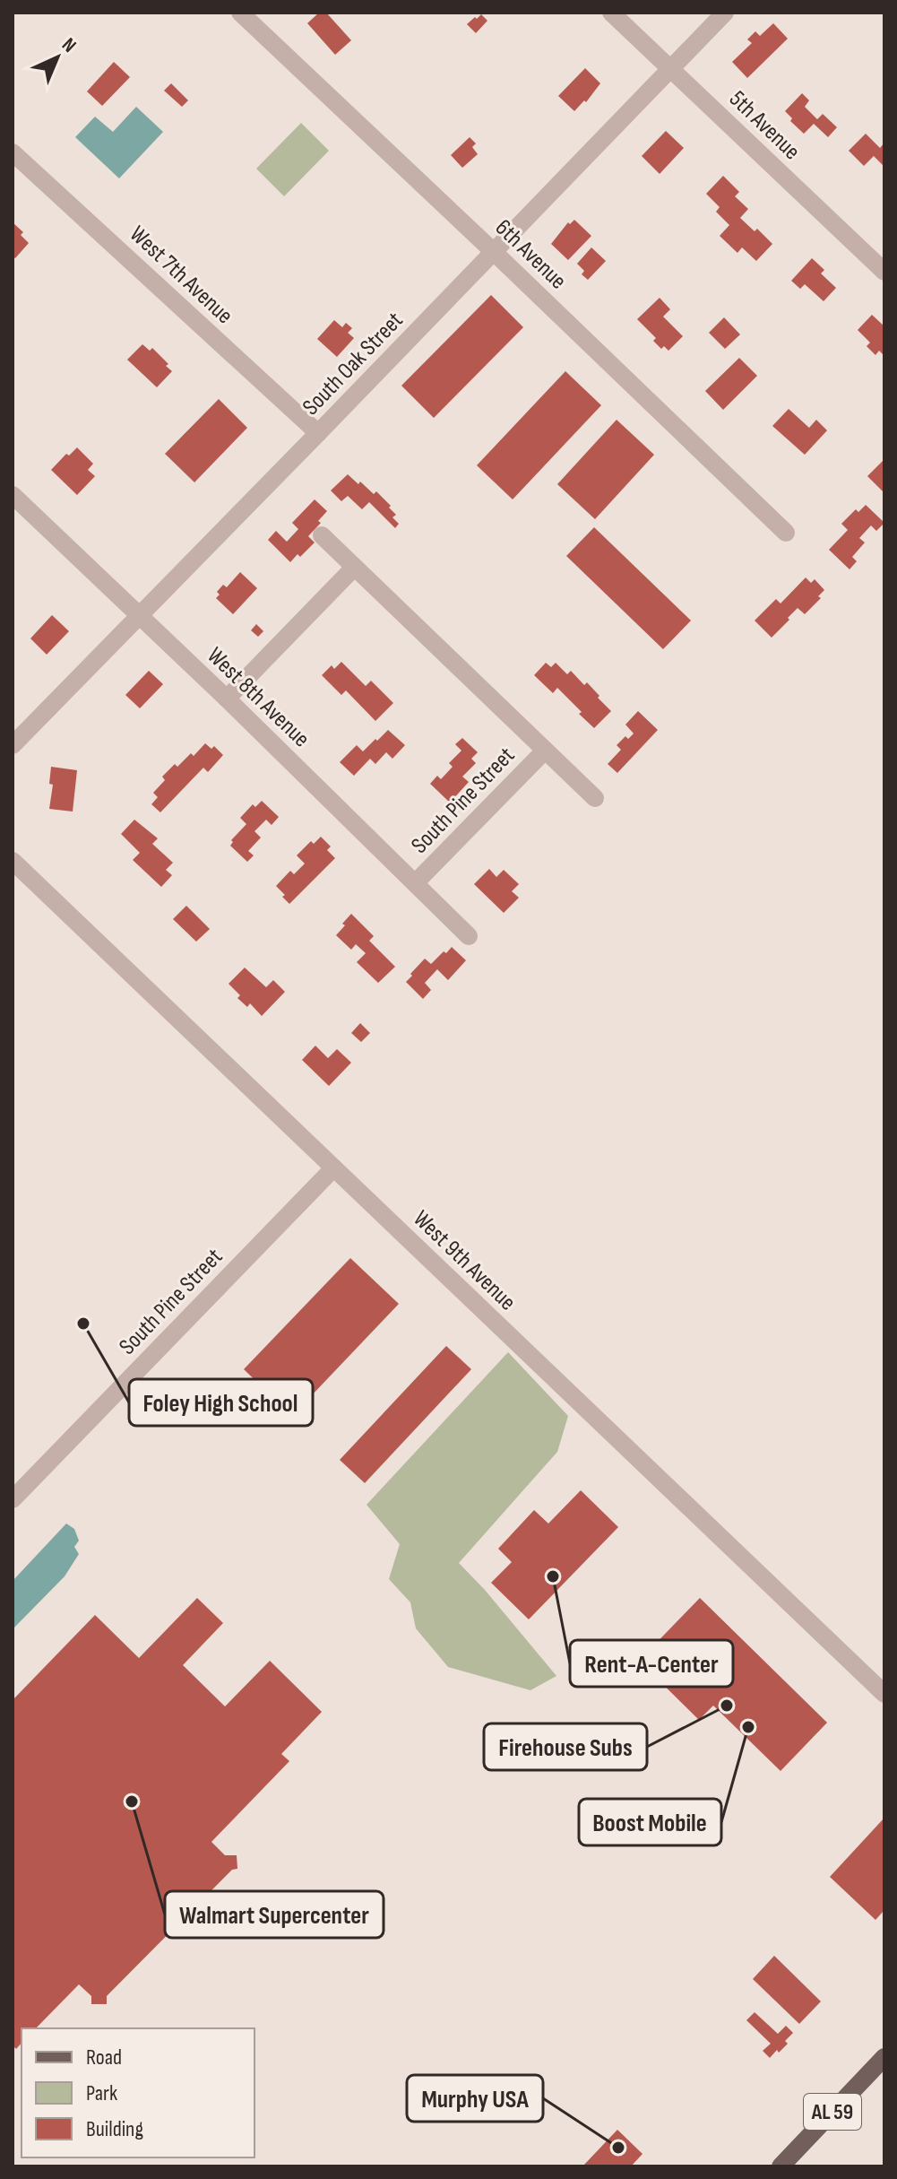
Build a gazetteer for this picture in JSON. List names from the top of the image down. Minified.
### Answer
{"streets":{"main road":["AL 59"],"street":["5th Avenue","6th Avenue","West 7th Avenue","South Oak Street","West 8th Avenue","South Pine Street","West 9th Avenue"]},"crossings":[["5th Avenue","South Oak Street"],["6th Avenue","South Oak Street"],["West 7th Avenue","South Oak Street"],["South Oak Street","West 8th Avenue"],["West 8th Avenue","South Pine Street"],["South Pine Street","West 9th Avenue"]],"places":["Foley High School","Rent-A-Center","Firehouse Subs","Boost Mobile","Walmart Supercenter","Murphy USA"],"legend":["Road","Park","Building"],"north":"top right"}
